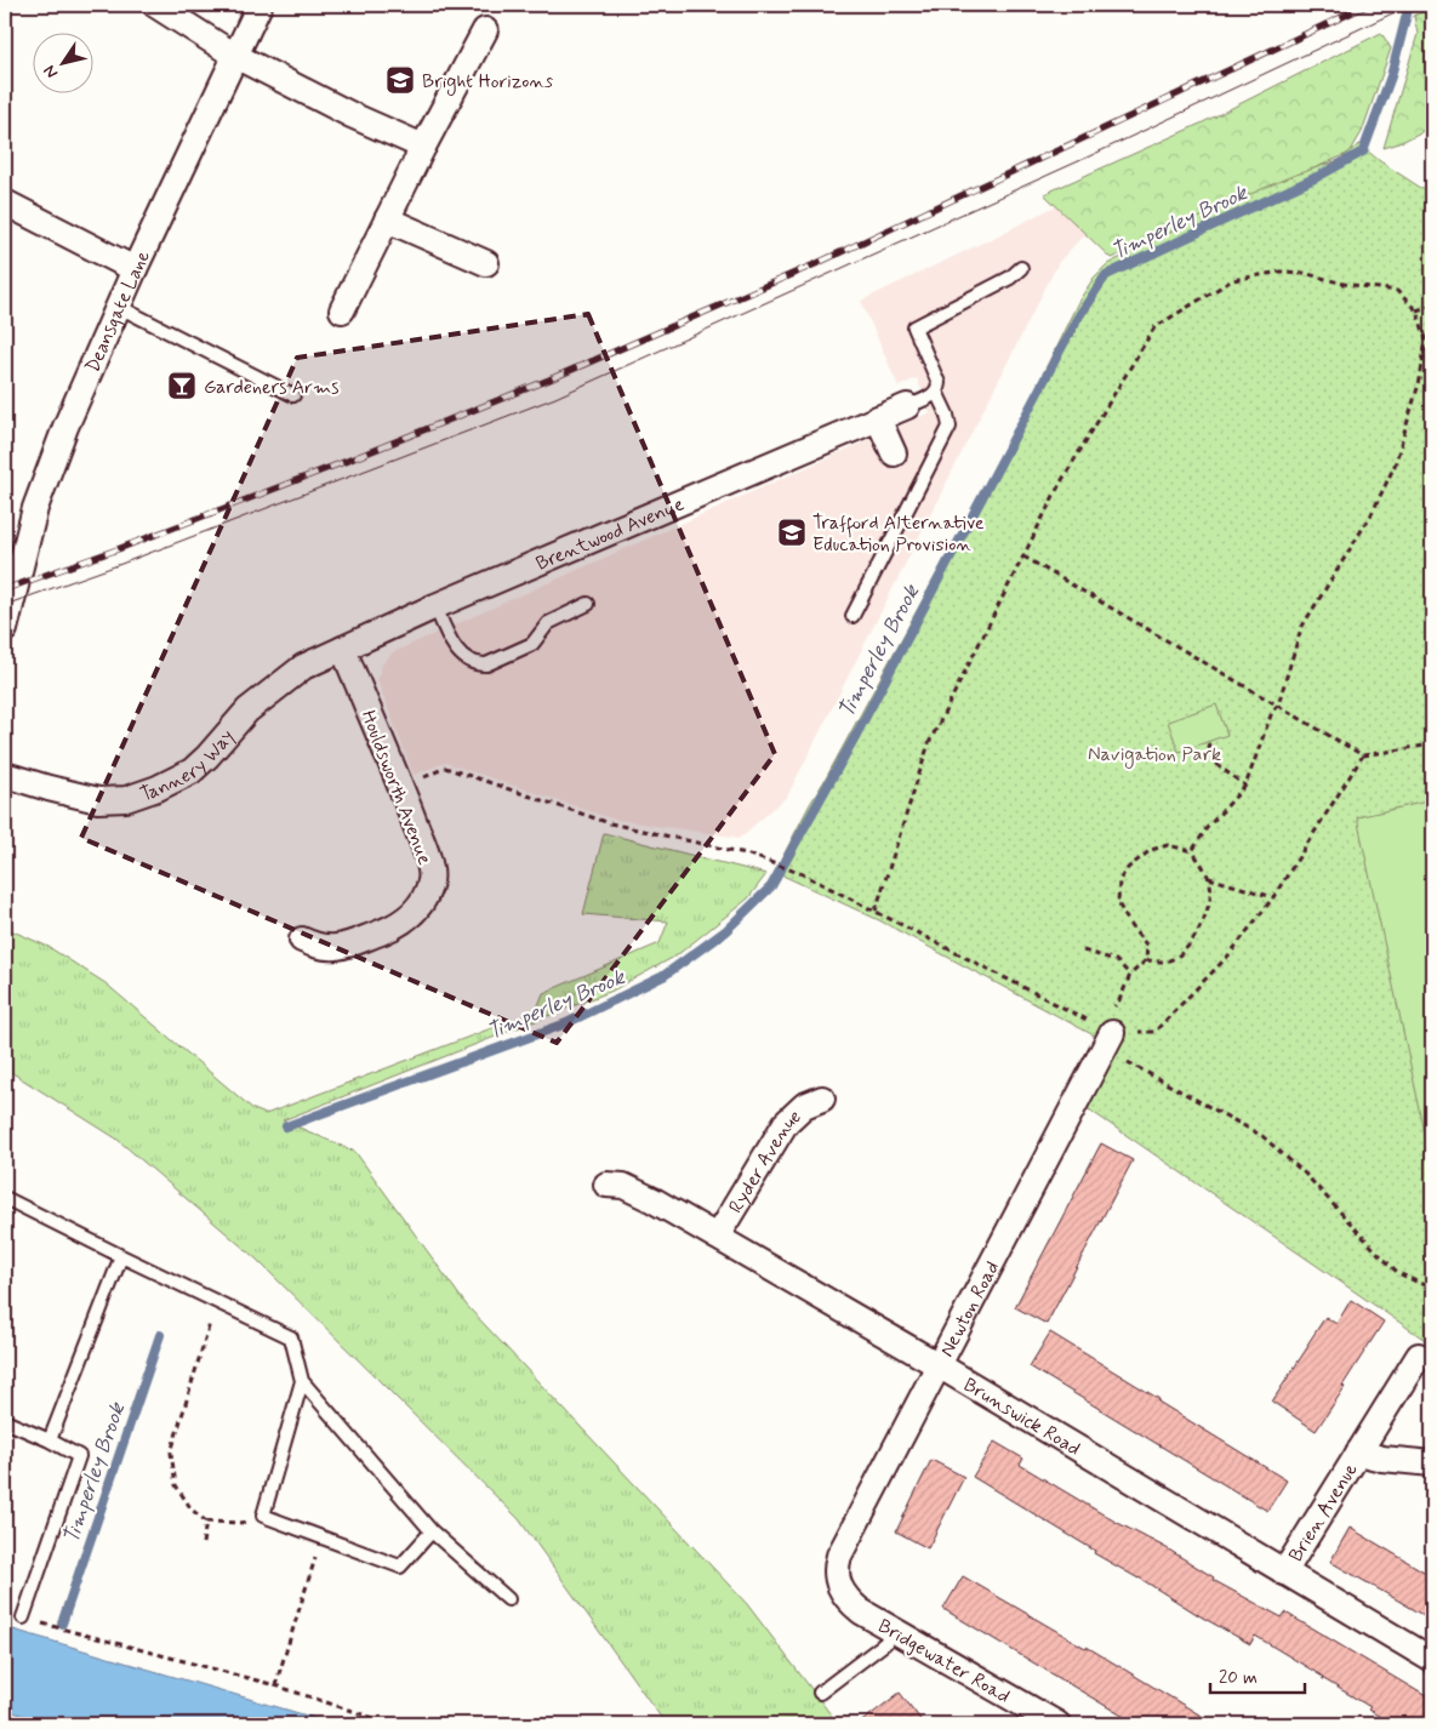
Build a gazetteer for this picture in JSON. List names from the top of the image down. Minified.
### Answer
{"streets":{"street":["Deansgate Lane","Brentwood Avenue","Tannery Way","Houldsworth Avenue","Ryder Avenue","Newton Road","Brunswick Road","Brien Avenue","Bridgewater Road"]},"crossings":[["Brentwood Avenue","Tannery Way"],["Brentwood Avenue","Houldsworth Avenue"],["Tannery Way","Houldsworth Avenue"],["Ryder Avenue","Brunswick Road"],["Newton Road","Brunswick Road"],["Newton Road","Bridgewater Road"],["Brunswick Road","Brien Avenue"]],"water":["Timperley Brook"],"parks":["Navigation Park"],"places":{"school or university":["Bright Horizons","Trafford Alternative Education Provision"],"bar":["Gardeners Arms"]},"scale_bar":"20 m","north":"bottom left"}
